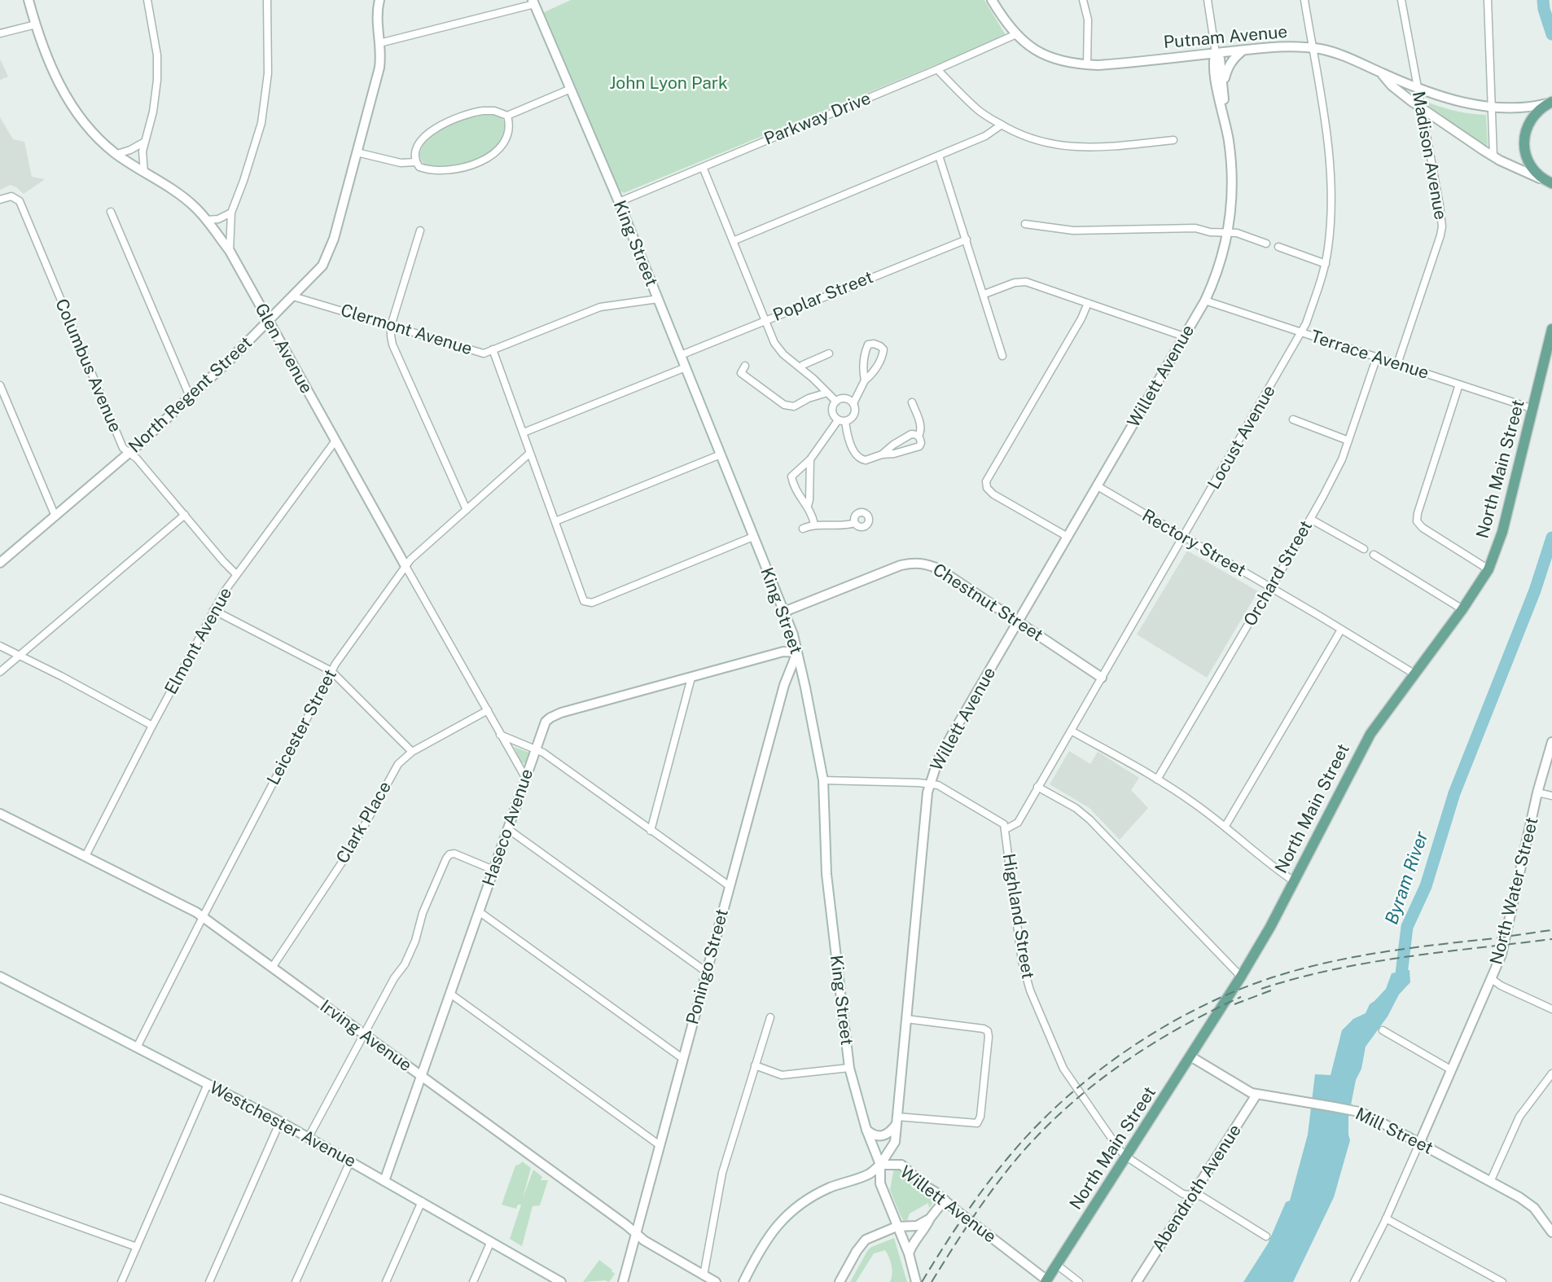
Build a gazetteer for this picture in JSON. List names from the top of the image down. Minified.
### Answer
{"streets":{"main road":["Putnam Avenue","North Main Street"],"street":["Parkway Drive","Madison Avenue","King Street","Poplar Street","Clermont Avenue","Glen Avenue","Terrace Avenue","Columbus Avenue","Willett Avenue","North Regent Street","Locust Avenue","Rectory Street","Orchard Street","Chestnut Street","Elmont Avenue","Leicester Street","Clark Place","Haseco Avenue","North Water Street","Highland Street","Poningo Street","Irving Avenue","Westchester Avenue","Mill Street","Abendroth Avenue"]},"crossings":[["Putnam Avenue","Parkway Drive"],["Putnam Avenue","Madison Avenue"],["Putnam Avenue","Willett Avenue"],["Putnam Avenue","Locust Avenue"],["Parkway Drive","King Street"],["Madison Avenue","Terrace Avenue"],["King Street","Poplar Street"],["King Street","Clermont Avenue"],["King Street","Willett Avenue"],["King Street","Chestnut Street"],["King Street","Haseco Avenue"],["King Street","Highland Street"],["King Street","Poningo Street"],["Clermont Avenue","North Regent Street"],["Glen Avenue","North Regent Street"],["Glen Avenue","Elmont Avenue"],["Glen Avenue","Leicester Street"],["Glen Avenue","Clark Place"],["Glen Avenue","Haseco Avenue"],["Terrace Avenue","Willett Avenue"],["Terrace Avenue","Locust Avenue"],["Terrace Avenue","North Main Street"],["Terrace Avenue","Orchard Street"],["Columbus Avenue","North Regent Street"],["Columbus Avenue","Elmont Avenue"],["Willett Avenue","North Main Street"],["Willett Avenue","Rectory Street"],["Willett Avenue","Chestnut Street"],["Willett Avenue","Highland Street"],["Locust Avenue","Rectory Street"],["Locust Avenue","Chestnut Street"],["Locust Avenue","Highland Street"],["North Main Street","Rectory Street"],["North Main Street","Highland Street"],["North Main Street","Mill Street"],["Rectory Street","Orchard Street"],["Elmont Avenue","Irving Avenue"],["Leicester Street","Irving Avenue"],["Leicester Street","Westchester Avenue"],["Clark Place","Irving Avenue"],["Haseco Avenue","Poningo Street"],["Haseco Avenue","Irving Avenue"],["Haseco Avenue","Westchester Avenue"],["North Water Street","Mill Street"],["Highland Street","Abendroth Avenue"],["Poningo Street","Irving Avenue"],["Mill Street","Abendroth Avenue"]],"water":["Byram River"],"parks":["John Lyon Park"]}
